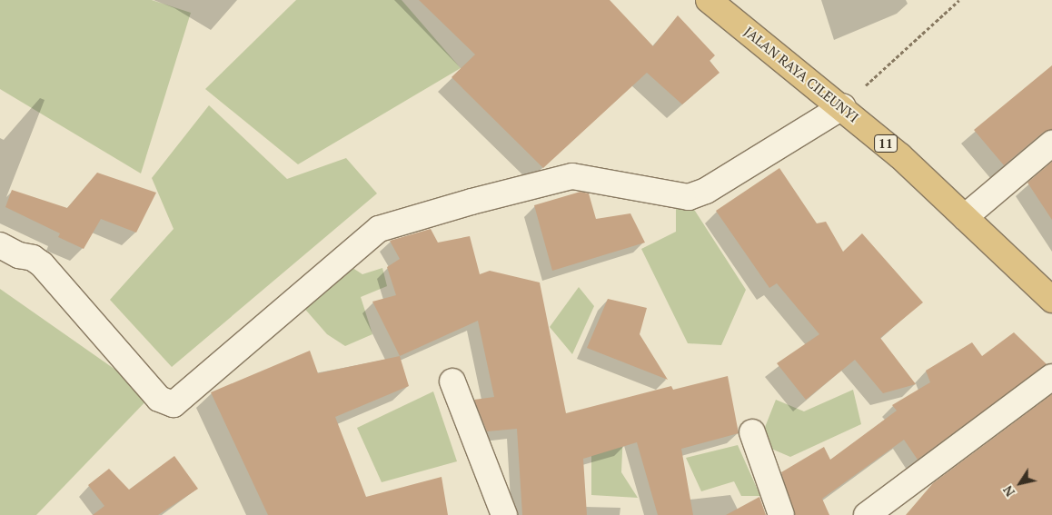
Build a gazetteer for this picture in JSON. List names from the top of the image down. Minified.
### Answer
{"streets":{"highway":["JALAN RAYA CILEUNYI","11"]},"north":"bottom left"}
